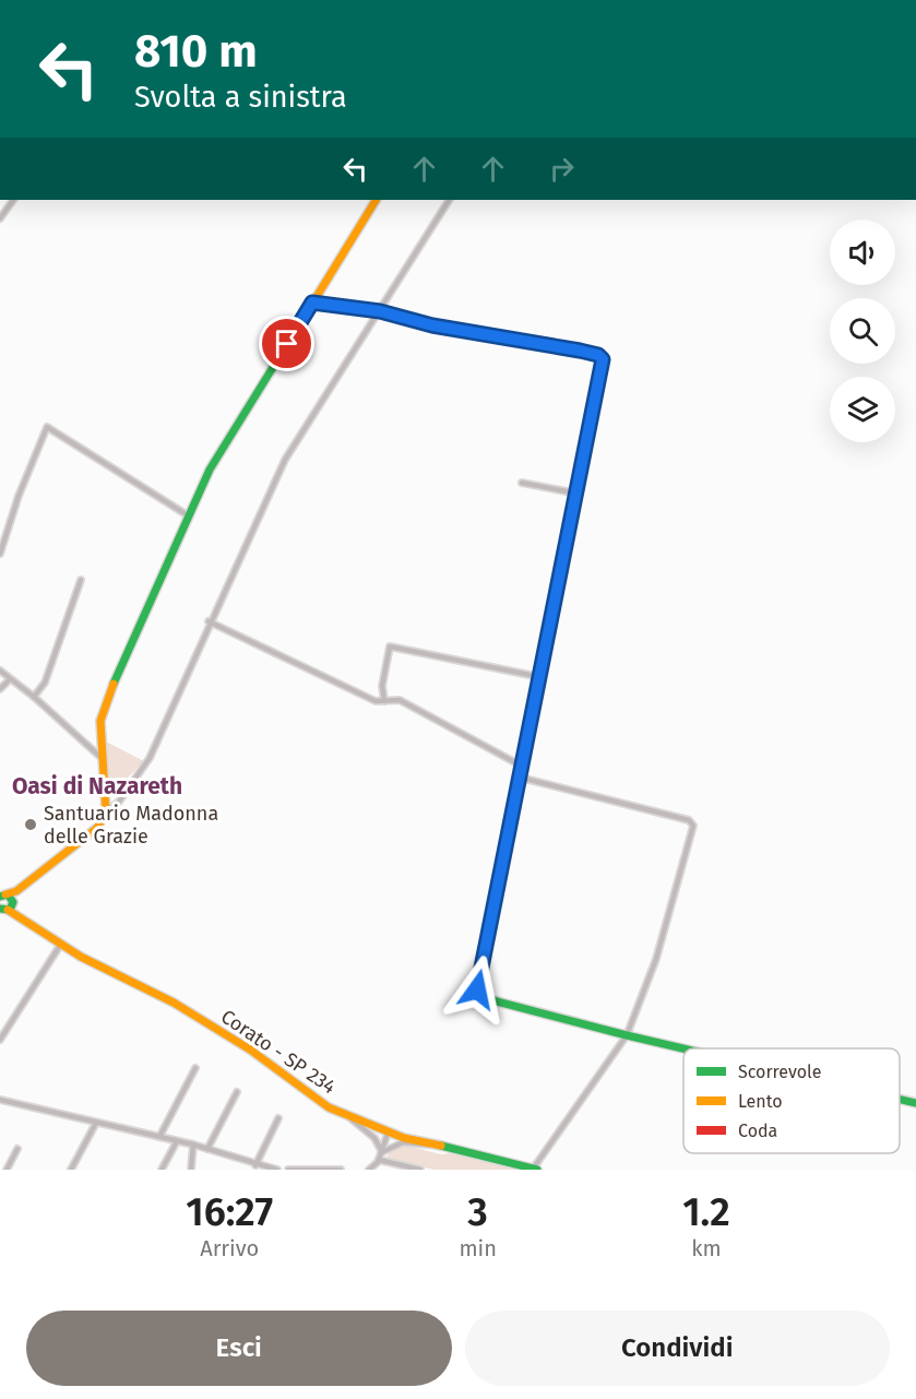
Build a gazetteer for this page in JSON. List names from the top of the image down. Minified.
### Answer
{"streets":{"street":["Corato - SP 234"]},"districts":["Oasi di Nazareth"],"places":["Santuario Madonna delle Grazie"],"legend":["Scorrevole","Lento","Coda"],"page":{"turn":["810 m","Svolta a sinistra"],"eta":["16:27","Arrivo","3","min","1.2","km"],"buttons":["Esci","Condividi"]}}
